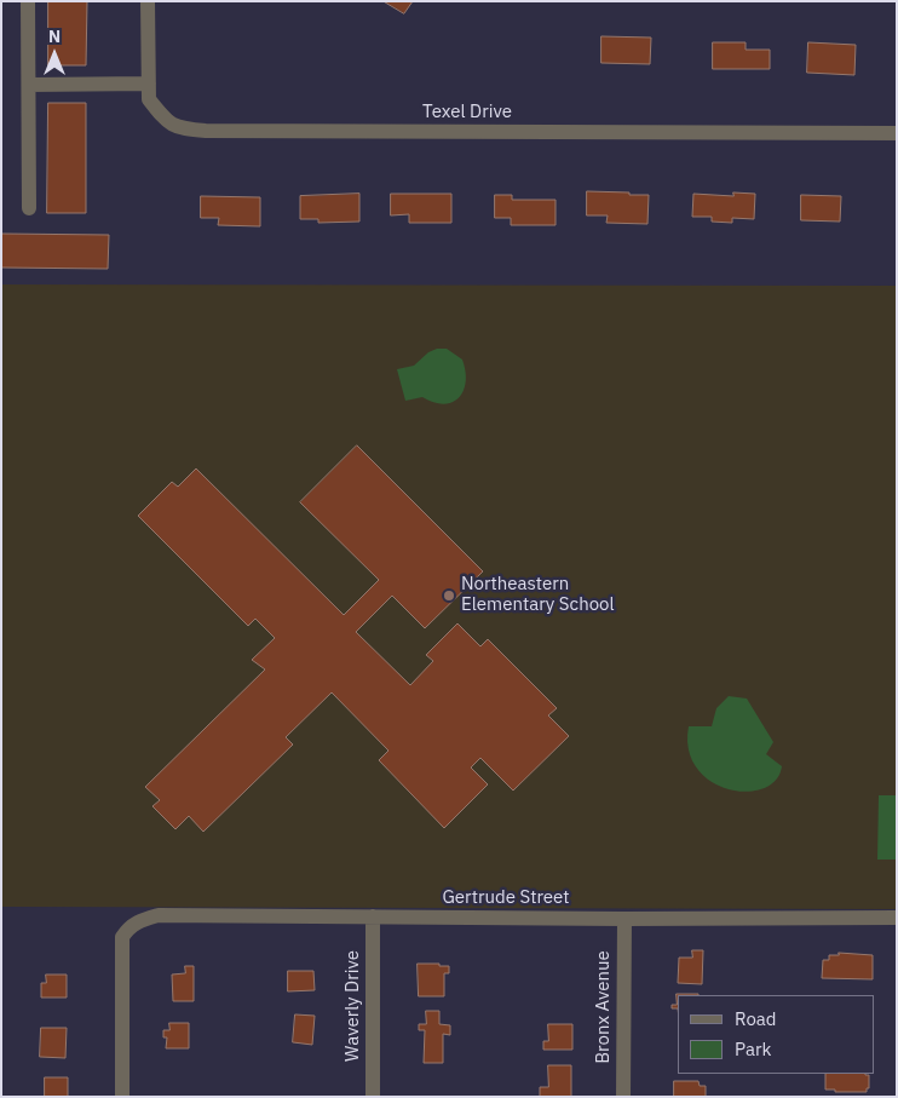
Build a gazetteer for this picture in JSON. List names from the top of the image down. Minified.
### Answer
{"streets":{"street":["Texel Drive","Gertrude Street","Waverly Drive","Bronx Avenue"]},"crossings":[["Gertrude Street","Waverly Drive"],["Gertrude Street","Bronx Avenue"]],"places":["Northeastern Elementary School"],"legend":["Road","Park"],"north":"top"}
